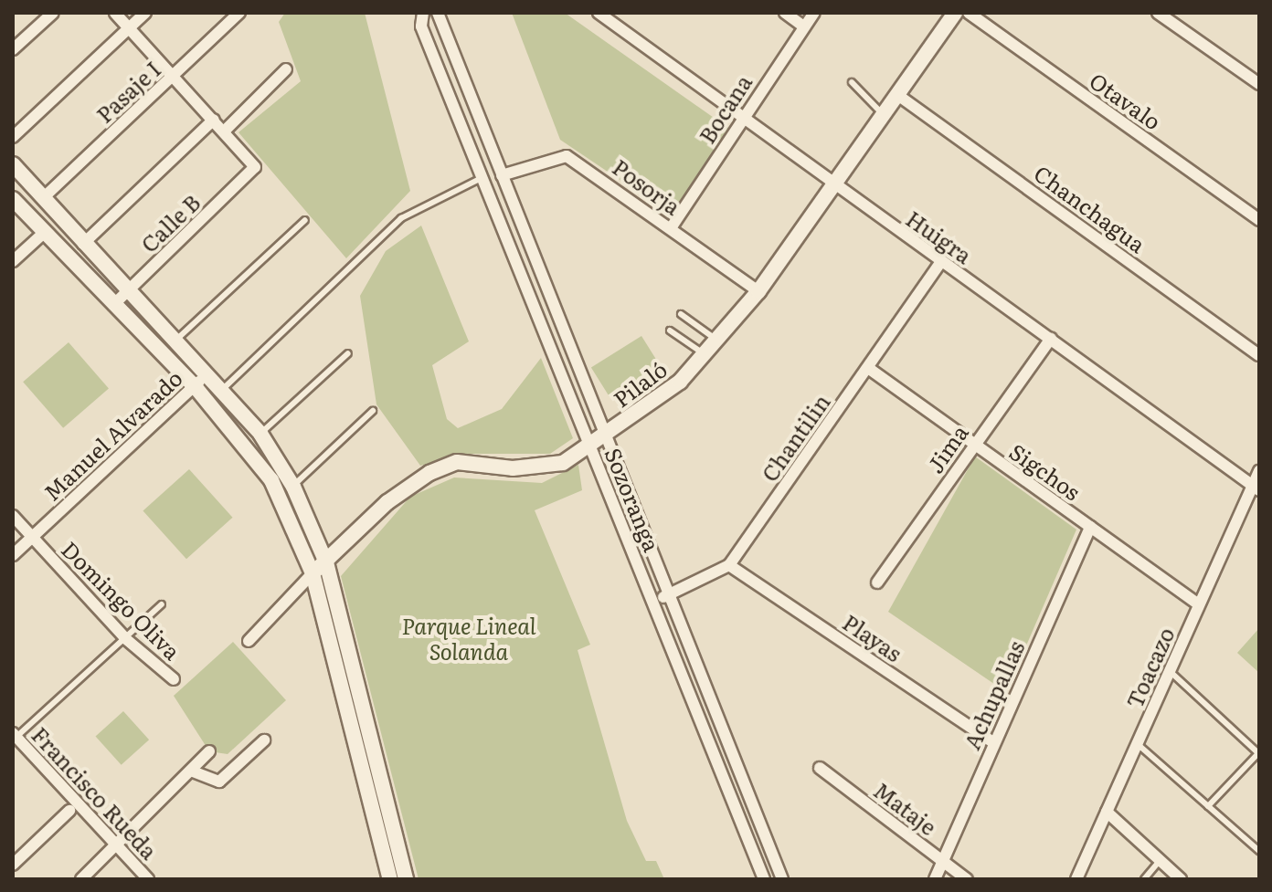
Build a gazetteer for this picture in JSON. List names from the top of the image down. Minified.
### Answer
{"streets":{"street":["Pasaje I","Otavalo","Bocana","Posorja","Chanchagua","Calle B","Huigra","Pilaló","Manuel Alvarado","Chantilin","Jima","Sigchos","Sozoranga","Domingo Oliva","Playas","Toacazo","Achupallas","Francisco Rueda","Mataje"]},"crossings":[["Bocana","Posorja"],["Bocana","Huigra"],["Posorja","Pilaló"],["Posorja","Sozoranga"],["Chanchagua","Pilaló"],["Huigra","Pilaló"],["Huigra","Chantilin"],["Huigra","Jima"],["Huigra","Toacazo"],["Pilaló","Sozoranga"],["Manuel Alvarado","Domingo Oliva"],["Chantilin","Sigchos"],["Chantilin","Sozoranga"],["Chantilin","Playas"],["Jima","Sigchos"],["Sigchos","Toacazo"],["Sigchos","Achupallas"],["Playas","Achupallas"],["Achupallas","Mataje"]],"parks":["Parque Lineal Solanda"]}
